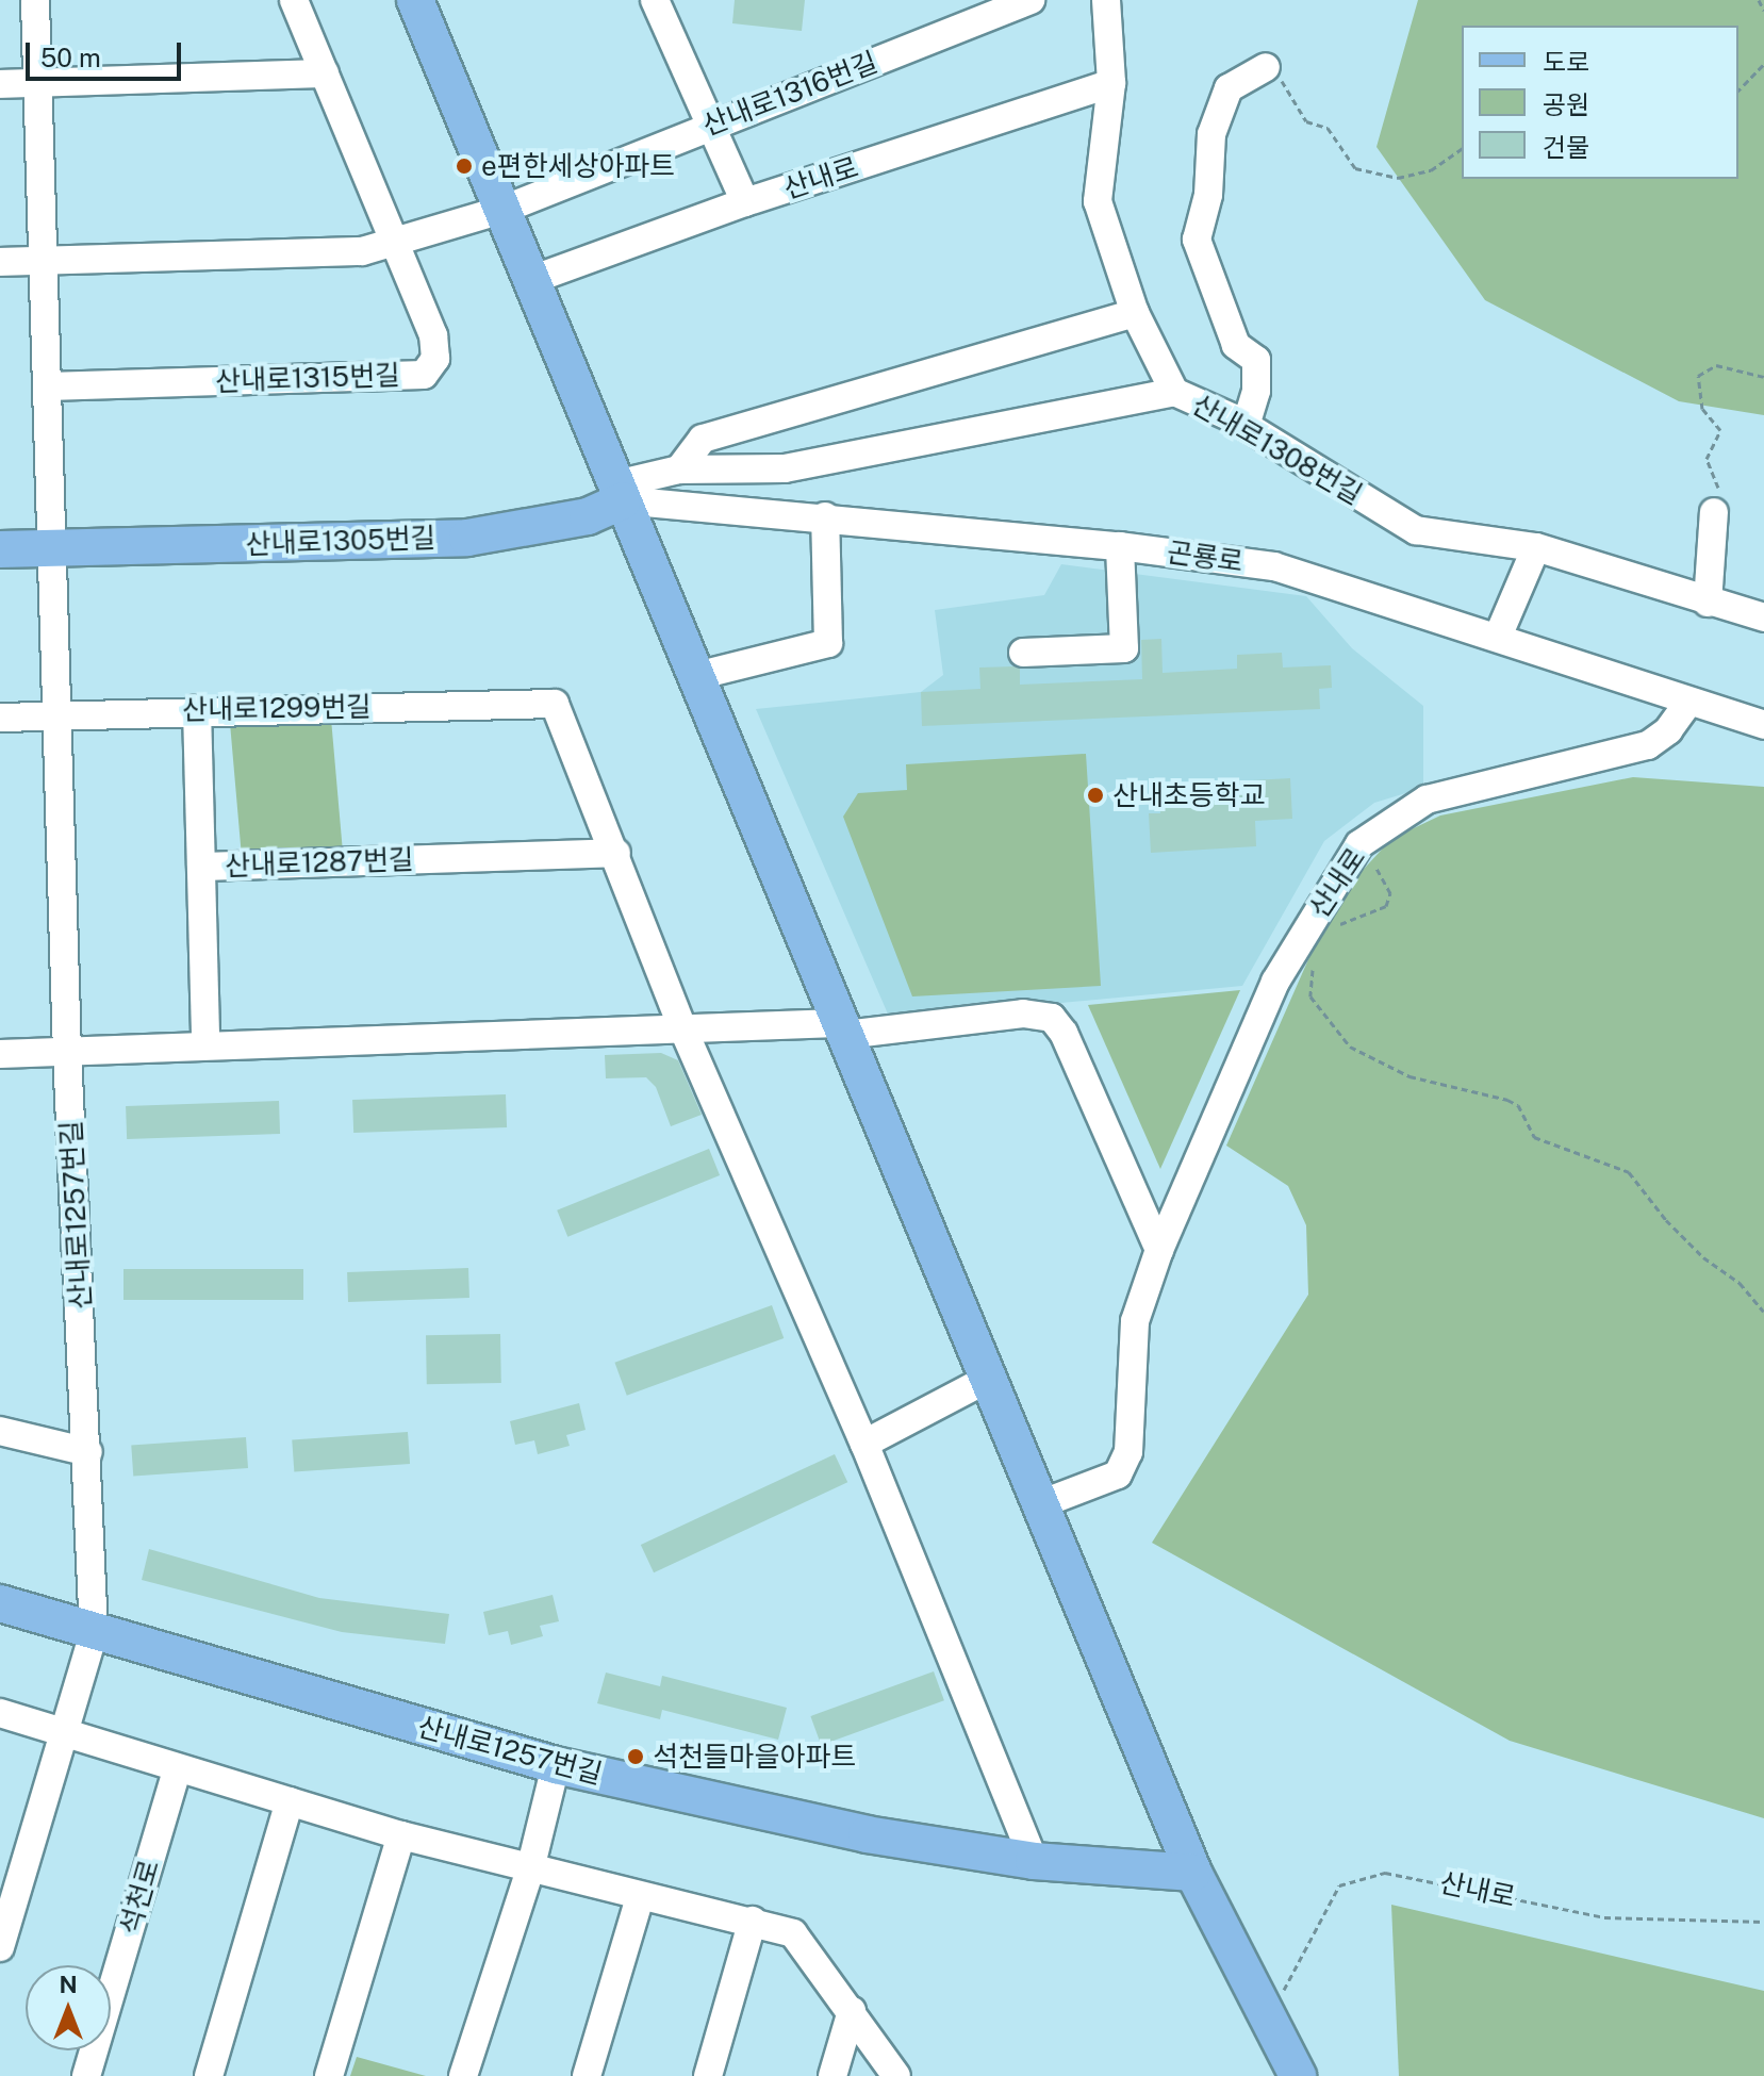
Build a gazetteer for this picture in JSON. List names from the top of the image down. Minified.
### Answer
{"streets":{"main road":["산내로1305번길","산내로1257번길"],"street":["산내로1316번길","산내로","산내로1315번길","산내로1308번길","곤룡로","산내로1299번길","산내로1287번길","석천로"]},"crossings":[["산내로","곤룡로"],["산내로1308번길","산내로1305번길"],["산내로1308번길","곤룡로"],["산내로1305번길","곤룡로"],["산내로1299번길","산내로1287번길"]],"places":["e편한세상아파트","산내초등학교","석천들마을아파트"],"legend":["도로","공원","건물"],"scale_bar":"50 m","north":"top"}
